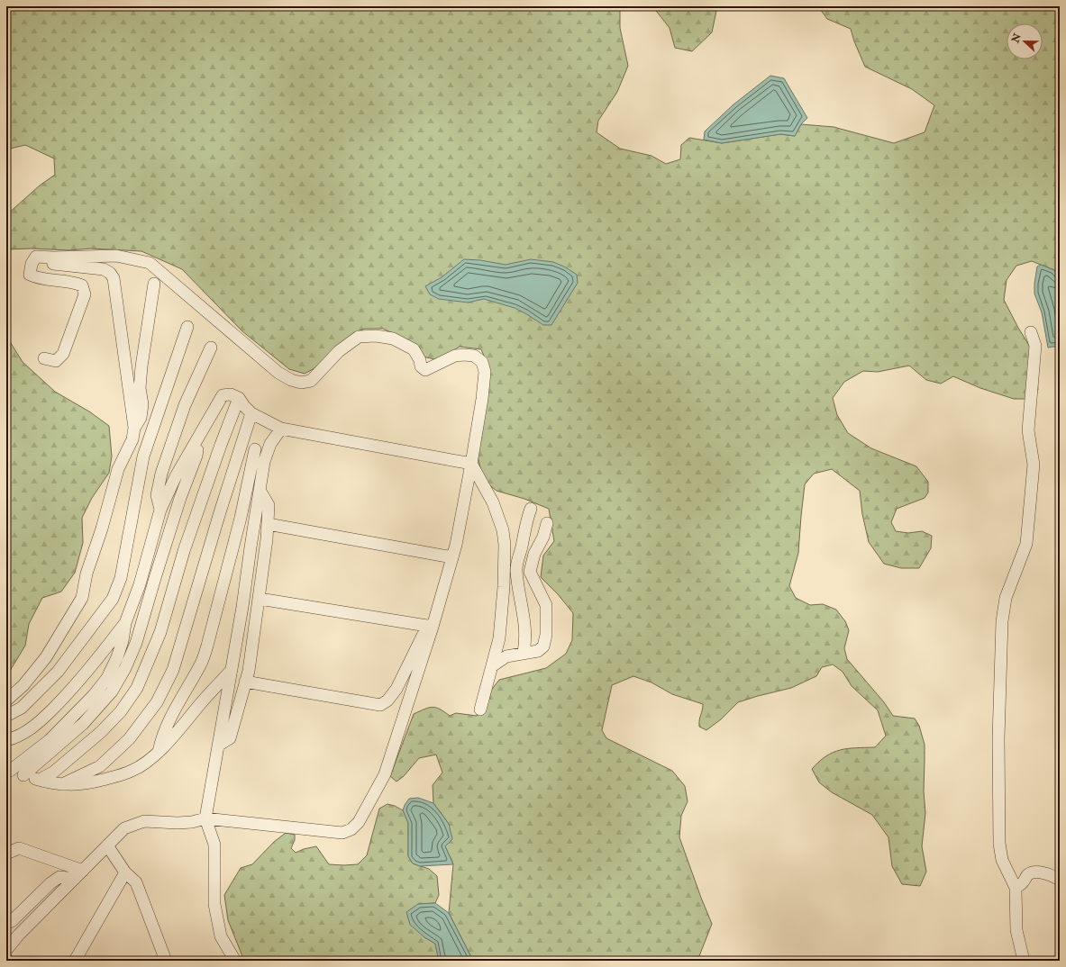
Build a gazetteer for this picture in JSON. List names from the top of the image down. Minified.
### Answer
{"north":"left"}
